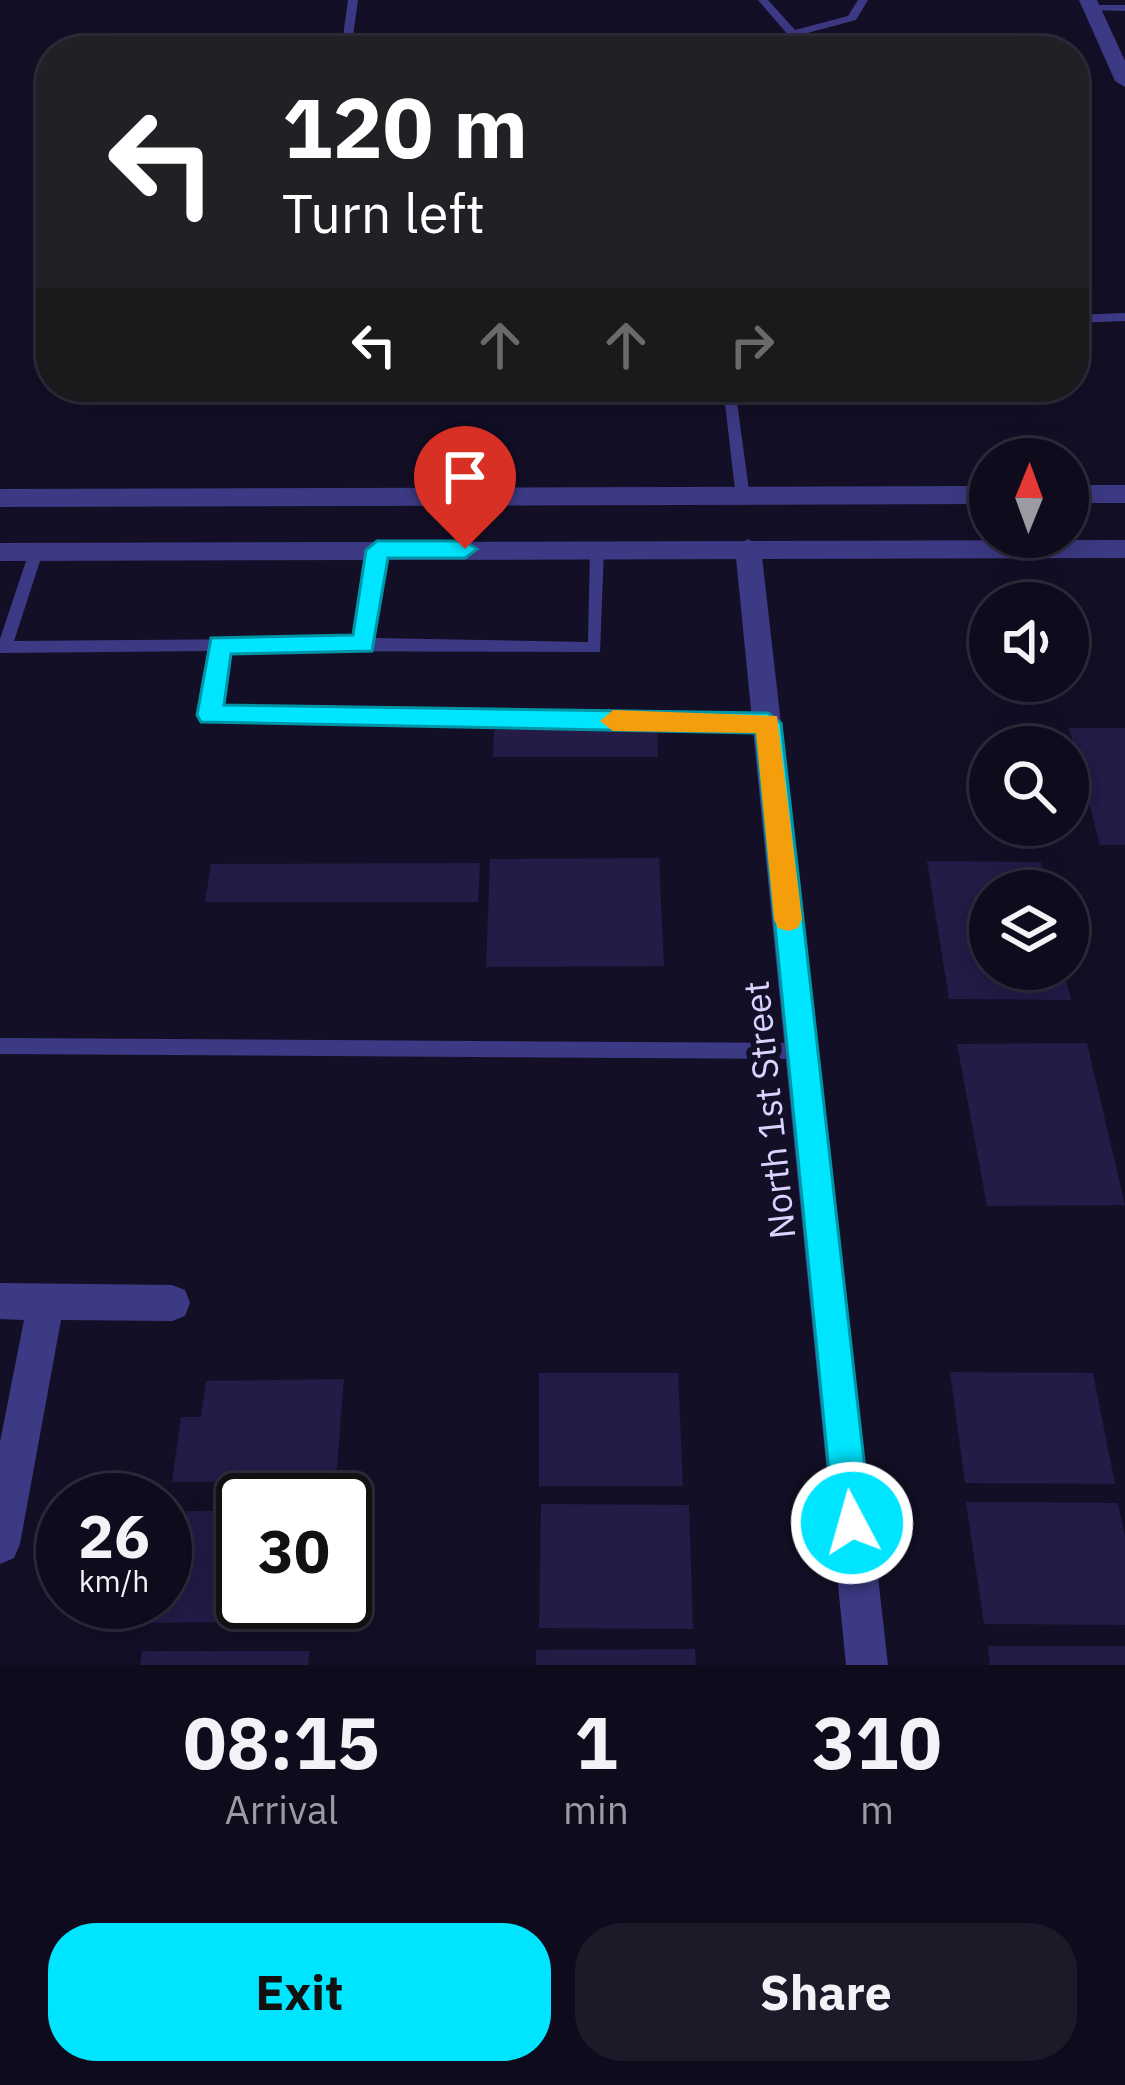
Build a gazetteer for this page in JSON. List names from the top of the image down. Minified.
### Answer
{"streets":{"street":["North 1st Street"]},"north":"top","page":{"turn":["120 m","Turn left"],"speed":"26 km/h","limit":"30","eta":["08:15","Arrival","1","min","310","m"],"buttons":["Exit","Share"]}}
